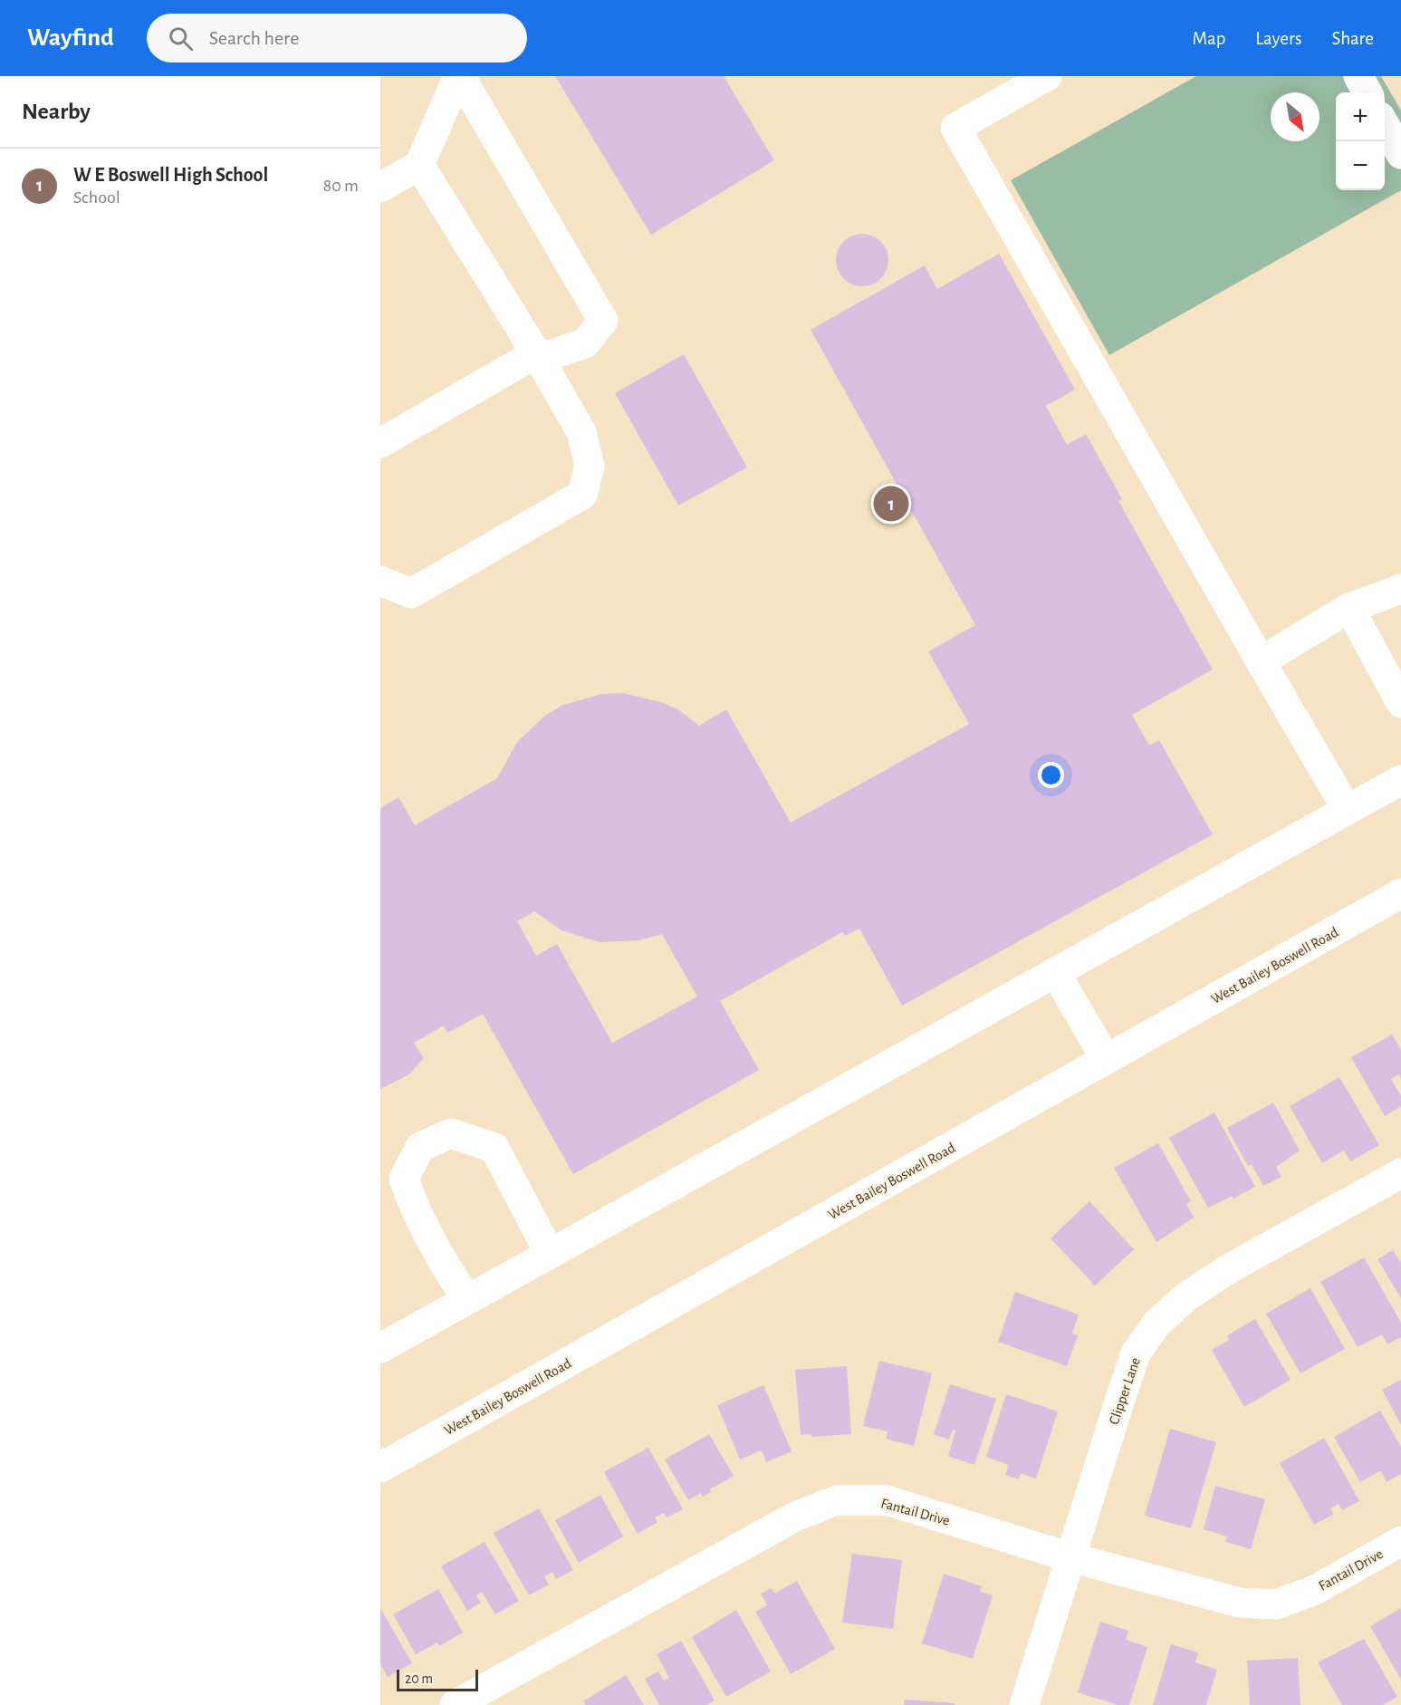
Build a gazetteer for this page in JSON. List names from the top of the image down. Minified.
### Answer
{"streets":{"street":["West Bailey Boswell Road","Clipper Lane","Fantail Drive"]},"crossings":[["Clipper Lane","Fantail Drive"]],"scale_bar":"20 m","north":"bottom right","page":{"header":"Wayfind","search":"Search here","nav":["Map","Layers","Share"],"heading":"Nearby","map_buttons":["+","−"],"list":[{"mark":"1","name":"W E Boswell High School","note":"School","value":"80 m"}],"pins":"1","scale":"20 m"}}
